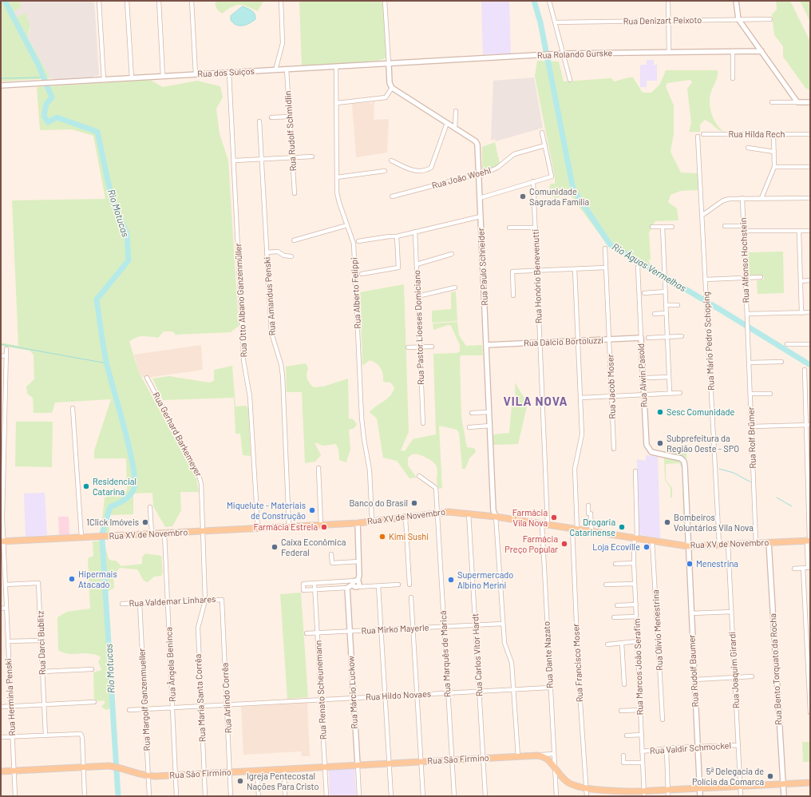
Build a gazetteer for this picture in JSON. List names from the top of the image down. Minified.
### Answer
{"streets":{"main road":["Rua XV de Novembro","Rua São Firmino"],"street":["Rua Denizart Peixoto","Rua Rolando Gurske","Rua dos Suíços","Rua Rudolf Schmidlin","Rua Hilda Rech","Rua João Woehl","Rua Alfonso Hochstein","Rua Paulo Schneider","Rua Honório Benevenutti","Rua Alberto Felippi","Rua Amandus Penski","Rua Otto Albano Ganzenmüller","Rua Pastor Lioeses Domiciano","Rua Mário Pedro Schoping","Rua Dálcio Bortoluzzi","Rua Alwin Pasold","Rua Jacob Moser","Rua Gerhard Barkemeyer","Rua Rolf Brümer","Rua Valdemar Linhares","Rua Mirko Mayerle","Rua Olívio Menestrina","Rua Darci Bublitz","Rua Marquês de Maricá","Rua Carlos Vítor Hardt","Rua Dante Nazato","Rua Francisco Moser","Rua Ângela Beninca","Rua Marcos João Serafim","Rua Bento Torquato da Rocha","Rua Joaquim Girardi","Rua Rudolf Baumer","Rua Renato Scheunemann","Rua Márcio Luckow","Rua Hildo Novaes","Rua Hermínia Penski","Rua Maria Santa Corrêa","Rua Arlindo Corrêa","Rua Margolf Ganzenmueller","Rua Valdir Schmockel"]},"crossings":[["Rua Rolando Gurske","Rua dos Suíços"],["Rua dos Suíços","Rua Rudolf Schmidlin"],["Rua dos Suíços","Rua Alberto Felippi"],["Rua dos Suíços","Rua Otto Albano Ganzenmüller"],["Rua João Woehl","Rua Paulo Schneider"],["Rua Alfonso Hochstein","Rua Rolf Brümer"],["Rua Paulo Schneider","Rua Dálcio Bortoluzzi"],["Rua Paulo Schneider","Rua XV de Novembro"],["Rua Honório Benevenutti","Rua Dálcio Bortoluzzi"],["Rua Honório Benevenutti","Rua XV de Novembro"],["Rua Honório Benevenutti","Rua Dante Nazato"],["Rua Alberto Felippi","Rua XV de Novembro"],["Rua Amandus Penski","Rua XV de Novembro"],["Rua Otto Albano Ganzenmüller","Rua XV de Novembro"],["Rua Mário Pedro Schoping","Rua XV de Novembro"],["Rua Dálcio Bortoluzzi","Rua Alwin Pasold"],["Rua Dálcio Bortoluzzi","Rua Jacob Moser"],["Rua Dálcio Bortoluzzi","Rua Francisco Moser"],["Rua Alwin Pasold","Rua Rudolf Baumer"],["Rua Gerhard Barkemeyer","Rua XV de Novembro"],["Rua Gerhard Barkemeyer","Rua Valdemar Linhares"],["Rua Gerhard Barkemeyer","Rua Maria Santa Corrêa"],["Rua Rolf Brümer","Rua XV de Novembro"],["Rua XV de Novembro","Rua Olívio Menestrina"],["Rua XV de Novembro","Rua Marquês de Maricá"],["Rua XV de Novembro","Rua Carlos Vítor Hardt"],["Rua XV de Novembro","Rua Dante Nazato"],["Rua XV de Novembro","Rua Francisco Moser"],["Rua XV de Novembro","Rua Ângela Beninca"],["Rua XV de Novembro","Rua Marcos João Serafim"],["Rua XV de Novembro","Rua Bento Torquato da Rocha"],["Rua XV de Novembro","Rua Joaquim Girardi"],["Rua XV de Novembro","Rua Rudolf Baumer"],["Rua XV de Novembro","Rua Hermínia Penski"],["Rua Valdemar Linhares","Rua Ângela Beninca"],["Rua Valdemar Linhares","Rua Maria Santa Corrêa"],["Rua Valdemar Linhares","Rua Arlindo Corrêa"],["Rua Valdemar Linhares","Rua Margolf Ganzenmueller"],["Rua Mirko Mayerle","Rua Marquês de Maricá"],["Rua Mirko Mayerle","Rua Carlos Vítor Hardt"],["Rua Mirko Mayerle","Rua Renato Scheunemann"],["Rua Mirko Mayerle","Rua Márcio Luckow"],["Rua Darci Bublitz","Rua Hermínia Penski"],["Rua Marquês de Maricá","Rua Hildo Novaes"],["Rua Marquês de Maricá","Rua São Firmino"],["Rua Carlos Vítor Hardt","Rua Hildo Novaes"],["Rua Carlos Vítor Hardt","Rua São Firmino"],["Rua Dante Nazato","Rua Hildo Novaes"],["Rua Dante Nazato","Rua São Firmino"],["Rua Ângela Beninca","Rua Hildo Novaes"],["Rua Ângela Beninca","Rua São Firmino"],["Rua Marcos João Serafim","Rua Valdir Schmockel"],["Rua Joaquim Girardi","Rua Valdir Schmockel"],["Rua Rudolf Baumer","Rua Valdir Schmockel"],["Rua Renato Scheunemann","Rua Hildo Novaes"],["Rua Renato Scheunemann","Rua São Firmino"],["Rua Márcio Luckow","Rua Hildo Novaes"],["Rua Márcio Luckow","Rua São Firmino"],["Rua Hildo Novaes","Rua Maria Santa Corrêa"],["Rua Hildo Novaes","Rua Arlindo Corrêa"],["Rua Hildo Novaes","Rua Margolf Ganzenmueller"],["Rua Hermínia Penski","Rua São Firmino"],["Rua Maria Santa Corrêa","Rua São Firmino"],["Rua Arlindo Corrêa","Rua São Firmino"],["Rua Margolf Ganzenmueller","Rua São Firmino"]],"districts":["VILA NOVA"],"water":["Rio Motucas","Rio Águas Vermelhas"],"places":["Comunidade Sagrada Família","Sesc Comunidade","Subprefeitura da Região Oeste - SPO","Residencial Catarina","Banco do Brasil","Miquelute - Materiais de Construção","Farmácia Vila Nova","1Click Imóveis","Bombeiros Voluntários Vila Nova","Farmácia Estrela","Drogaria Catarinense","Kimi Sushi","Farmácia Preço Popular","Caixa Econômica Federal","Loja Ecoville","Menestrina","Hipermais Atacado","Supermercado Albino Merini","5ª Delegacia de Polícia da Comarca","Igreja Pentecostal Nações Para Cristo"]}
